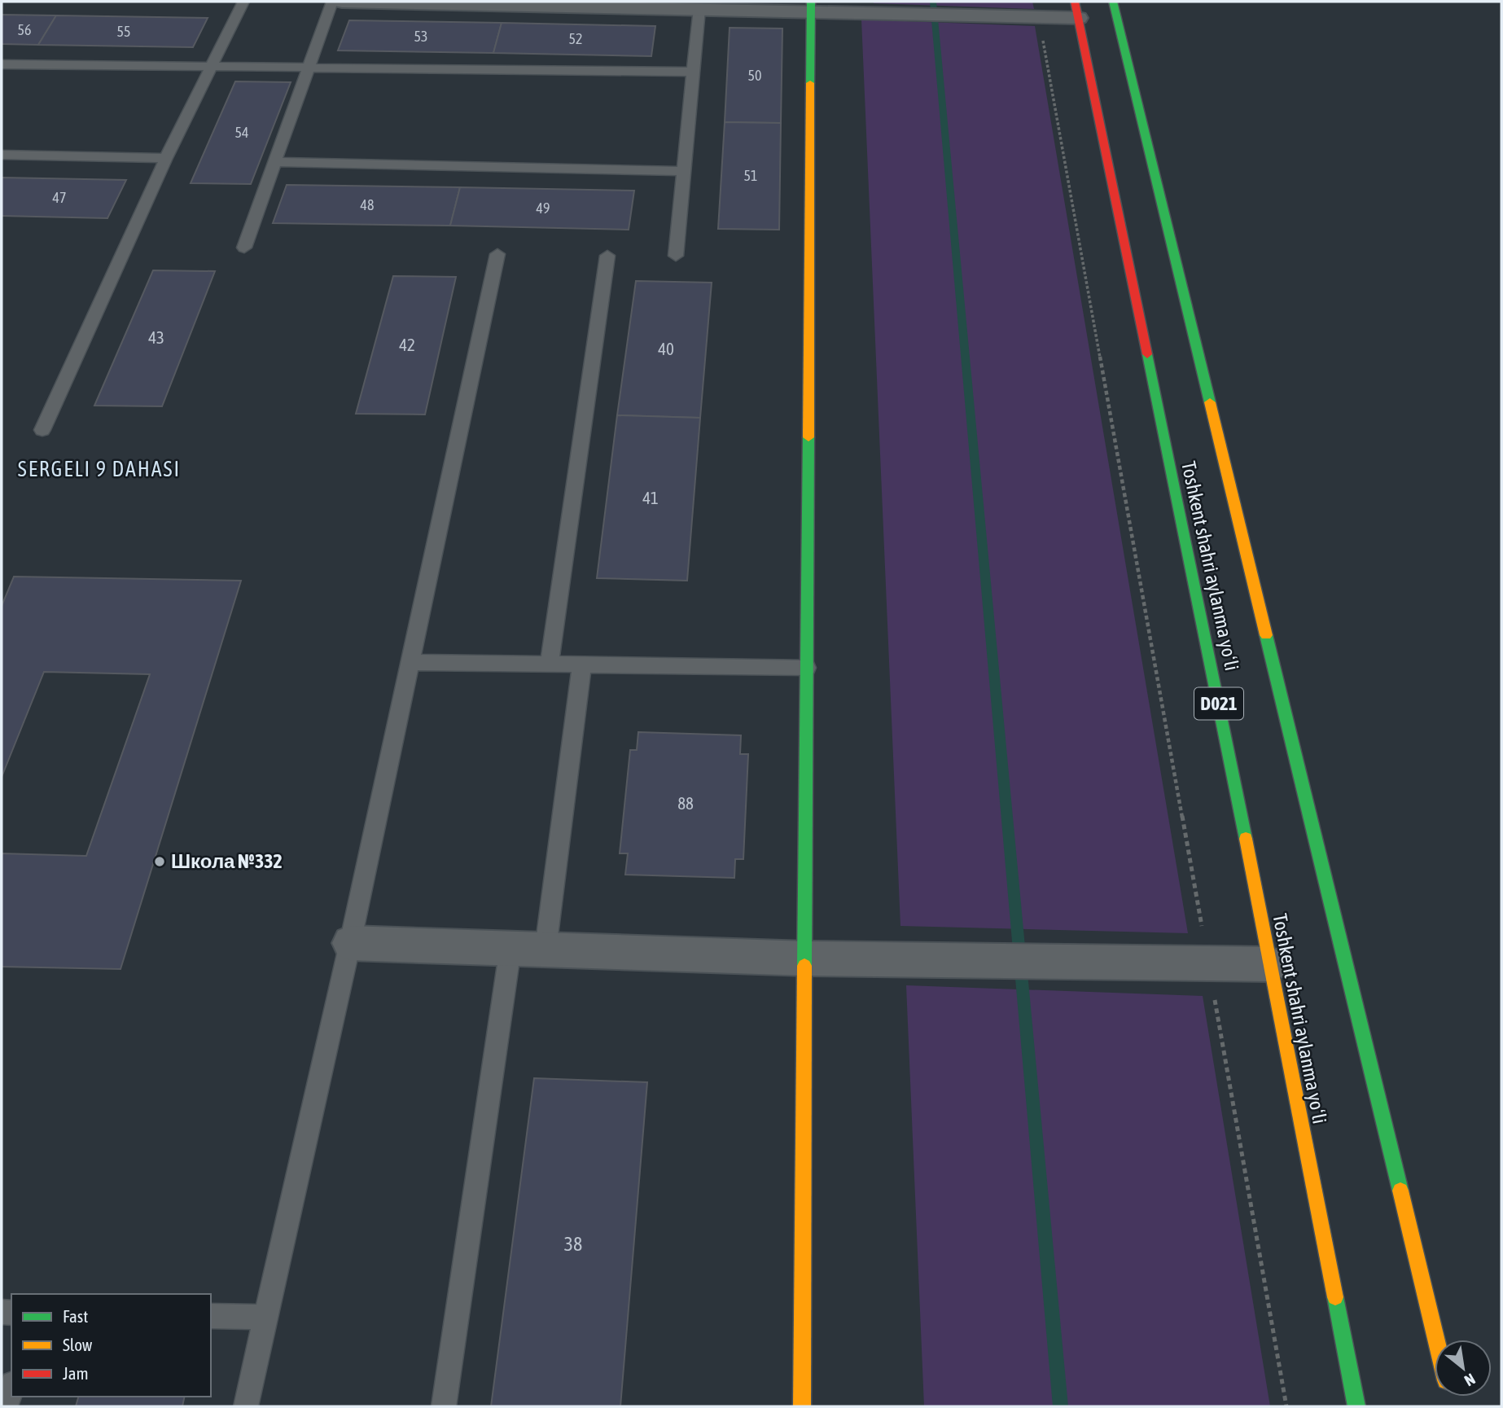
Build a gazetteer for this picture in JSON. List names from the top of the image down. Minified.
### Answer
{"streets":{"main road":["Toshkent shahri aylanma yoʻli","D021"]},"districts":["SERGELI 9 DAHASI"],"places":["Школа №332"],"house_numbers":["56","55","53","52","50","54","51","47","48","49","43","42","40","41","88","38"],"legend":["Fast","Slow","Jam"],"north":"bottom right"}
